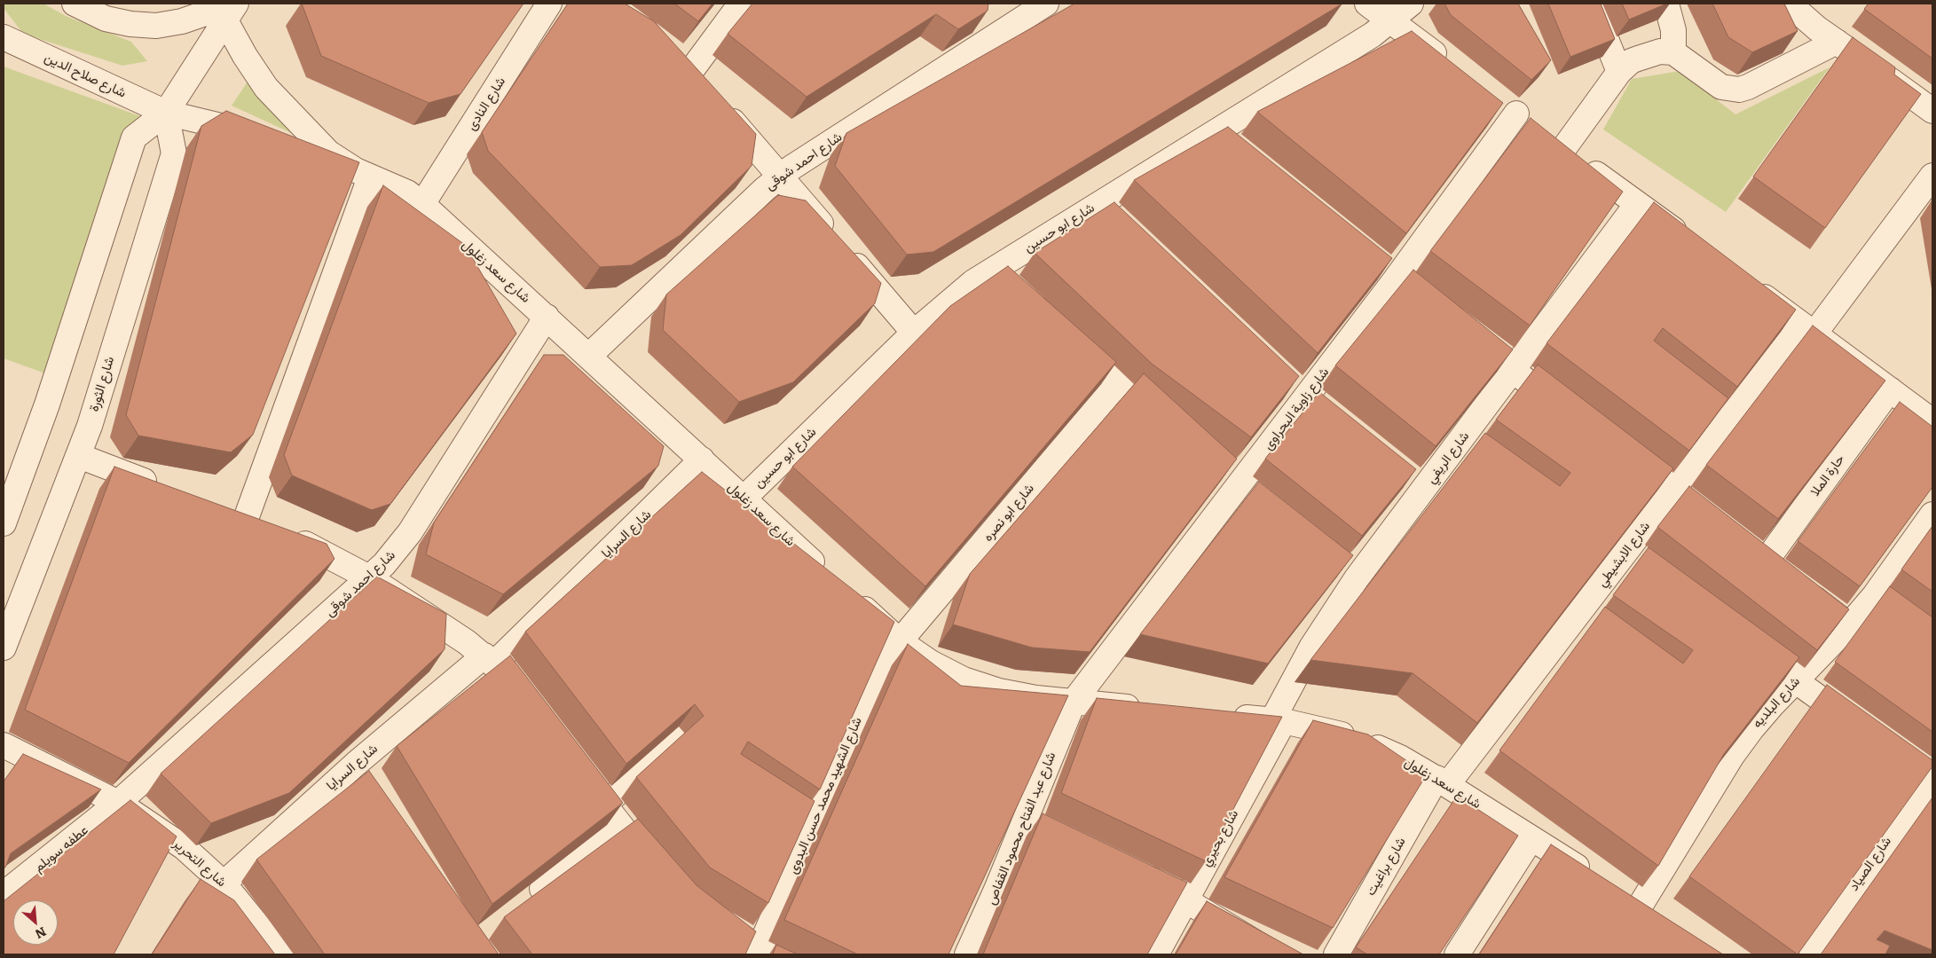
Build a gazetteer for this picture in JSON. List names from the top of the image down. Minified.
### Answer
{"streets":{"street":["شارع صلاح الدين","شارع النادى","شارع احمد شوقى","شارع ابو حسين","شارع سعد زغلول","شارع الثورة","شارع زاوية البحراوى","شارع الريفي","حارة الملا","شارع ابو نصره","شارع السرايا","شارع الابشيطي","شارع البلديه","شارع الشهيد محمد حسن البدوى","شارع عبد الفتاح محمود القفاص","شارع بحيري","عطفه سويلم","شارع التحرير","شارع الصياد","شارع براغيت"]},"crossings":[["شارع صلاح الدين","شارع الثورة"],["شارع النادى","شارع سعد زغلول"],["شارع احمد شوقى","شارع سعد زغلول"],["شارع احمد شوقى","عطفه سويلم"],["شارع احمد شوقى","شارع التحرير"],["شارع ابو حسين","شارع سعد زغلول"],["شارع سعد زغلول","شارع الريفي"],["شارع سعد زغلول","شارع السرايا"],["شارع سعد زغلول","شارع الابشيطي"],["شارع سعد زغلول","شارع بحيري"],["شارع سعد زغلول","شارع براغيت"],["شارع زاوية البحراوى","شارع عبد الفتاح محمود القفاص"],["شارع الريفي","شارع بحيري"],["شارع ابو نصره","شارع الشهيد محمد حسن البدوى"],["شارع السرايا","شارع التحرير"],["شارع الابشيطي","شارع براغيت"],["عطفه سويلم","شارع التحرير"]],"north":"bottom right"}
